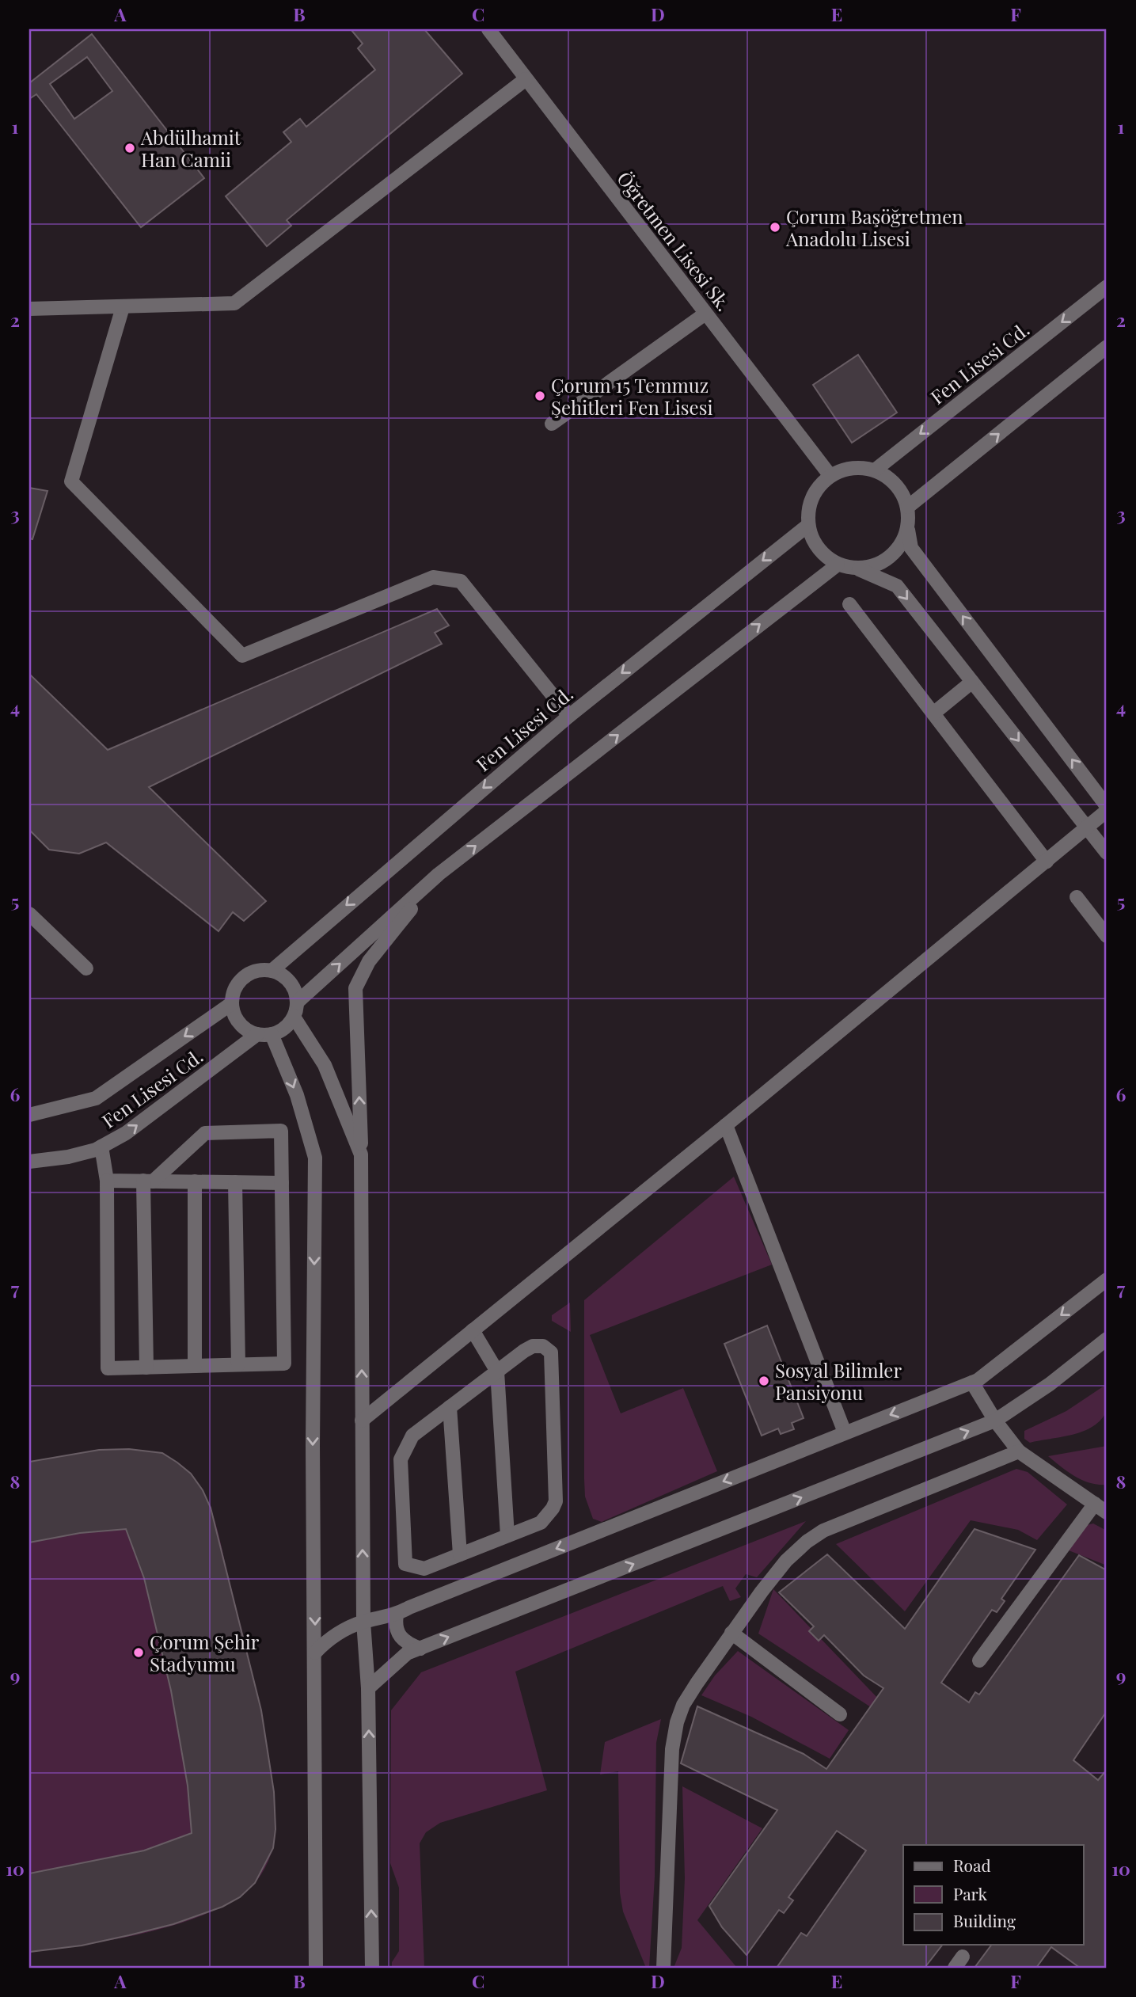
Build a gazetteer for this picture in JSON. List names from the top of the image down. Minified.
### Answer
{"streets":{"street":["Öğretmen Lisesi Sk.","Fen Lisesi Cd."]},"crossings":[["Öğretmen Lisesi Sk.","Fen Lisesi Cd."]],"places":["Abdülhamit Han Camii","Çorum Başöğretmen Anadolu Lisesi","Çorum 15 Temmuz Şehitleri Fen Lisesi","Sosyal Bilimler Pansiyonu","Çorum Şehir Stadyumu"],"legend":["Road","Park","Building"],"grid":{"columns":["A","B","C","D","E","F"],"rows":["1","2","3","4","5","6","7","8","9","10"]}}
